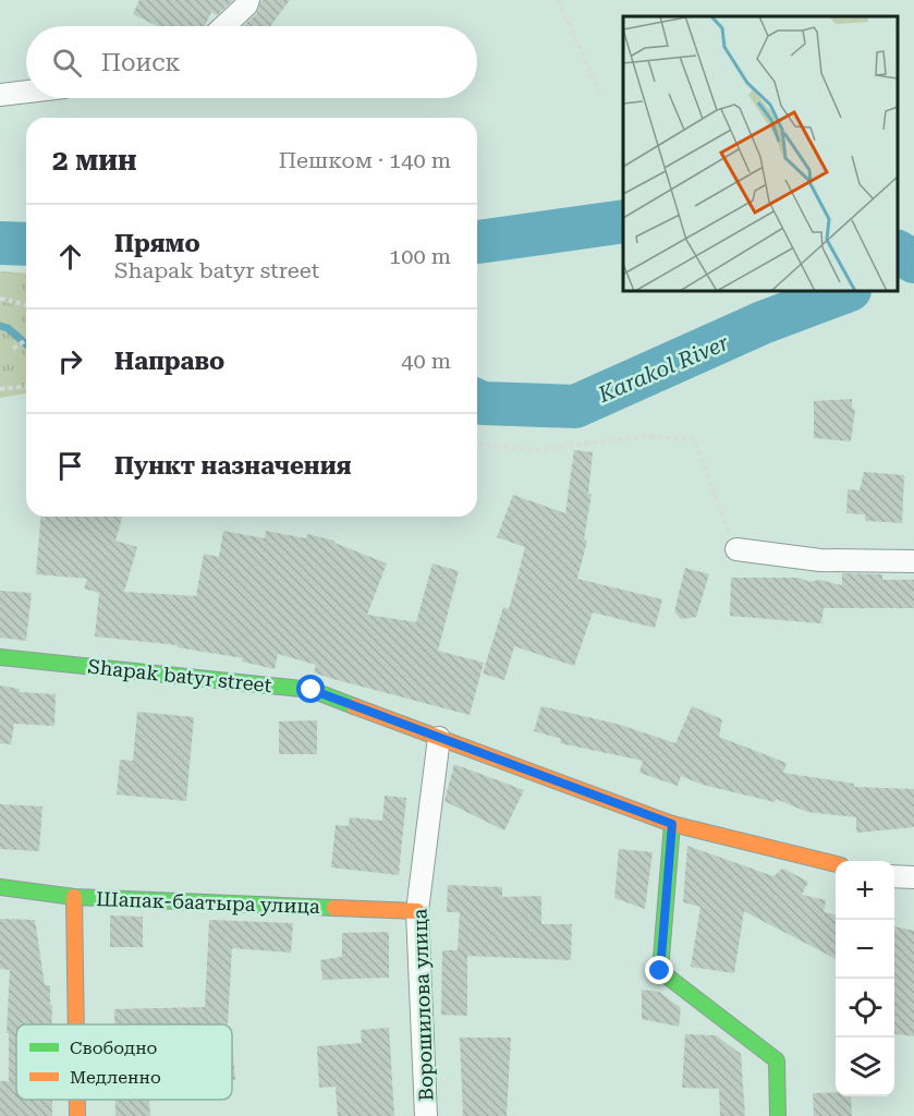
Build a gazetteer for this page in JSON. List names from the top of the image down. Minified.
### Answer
{"streets":{"street":["Shapak batyr street","Шапак-баатыра улица","Ворошилова улица"]},"crossings":[["Shapak batyr street","Ворошилова улица"],["Шапак-баатыра улица","Ворошилова улица"]],"water":["Karakol River"],"legend":["Свободно","Медленно"],"page":{"search":"Поиск","heading":["2 мин","Пешком · 140 m"],"list":[["Прямо","Shapak batyr street","100 m"],["Направо","40 m"],"Пункт назначения"],"map_buttons":["+","−"]}}
